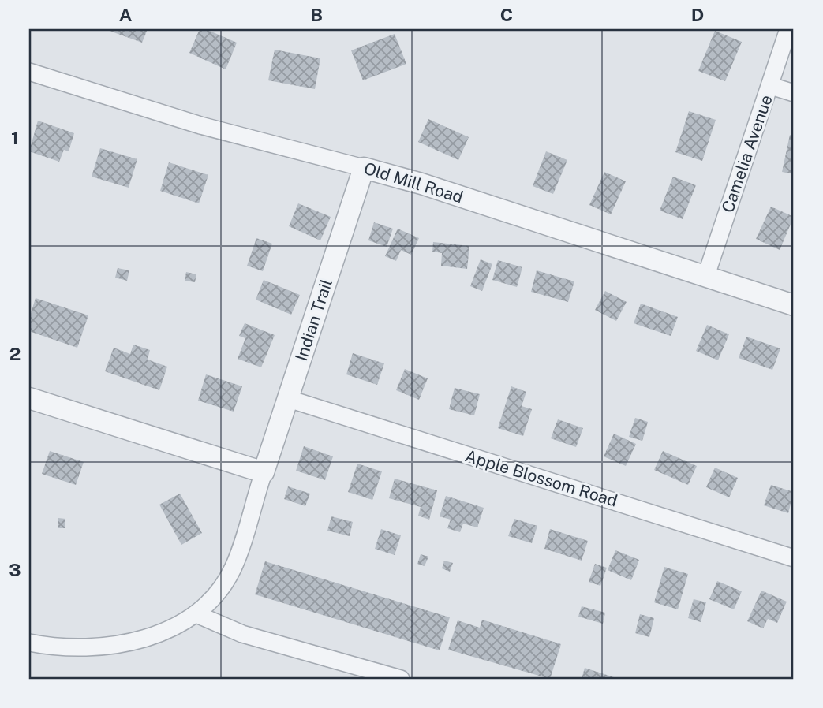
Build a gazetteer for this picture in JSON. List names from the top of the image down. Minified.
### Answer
{"streets":{"street":["Camelia Avenue","Old Mill Road","Indian Trail","Apple Blossom Road"]},"crossings":[["Camelia Avenue","Old Mill Road"],["Old Mill Road","Indian Trail"],["Indian Trail","Apple Blossom Road"]],"grid":{"columns":["A","B","C","D"],"rows":["1","2","3"]}}
